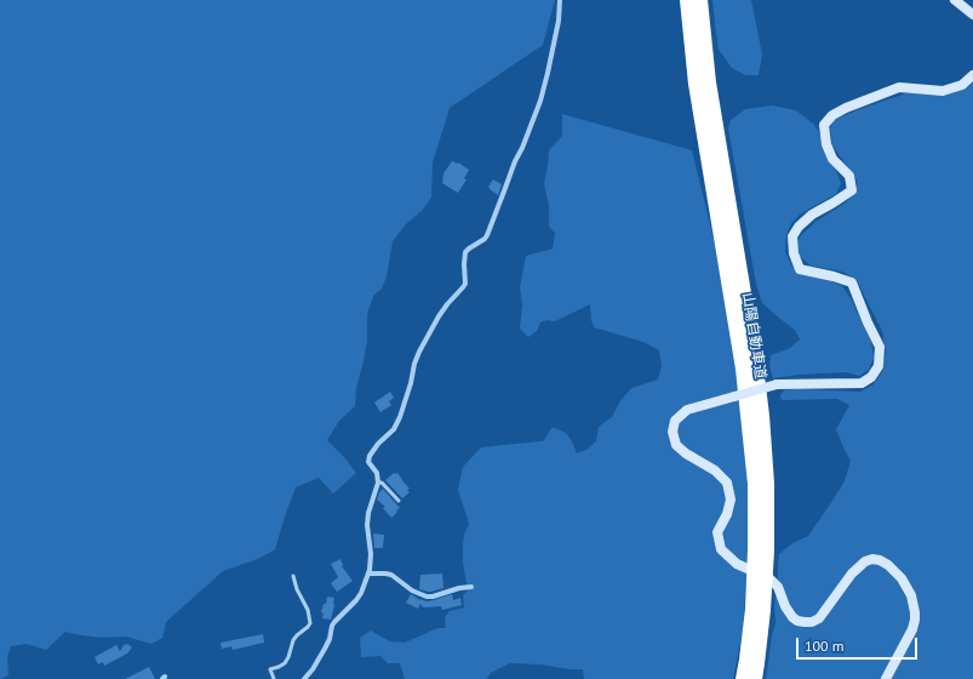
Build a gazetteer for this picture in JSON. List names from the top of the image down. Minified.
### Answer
{"streets":{"highway":["山陽自動車道"]},"scale_bar":"100 m"}
